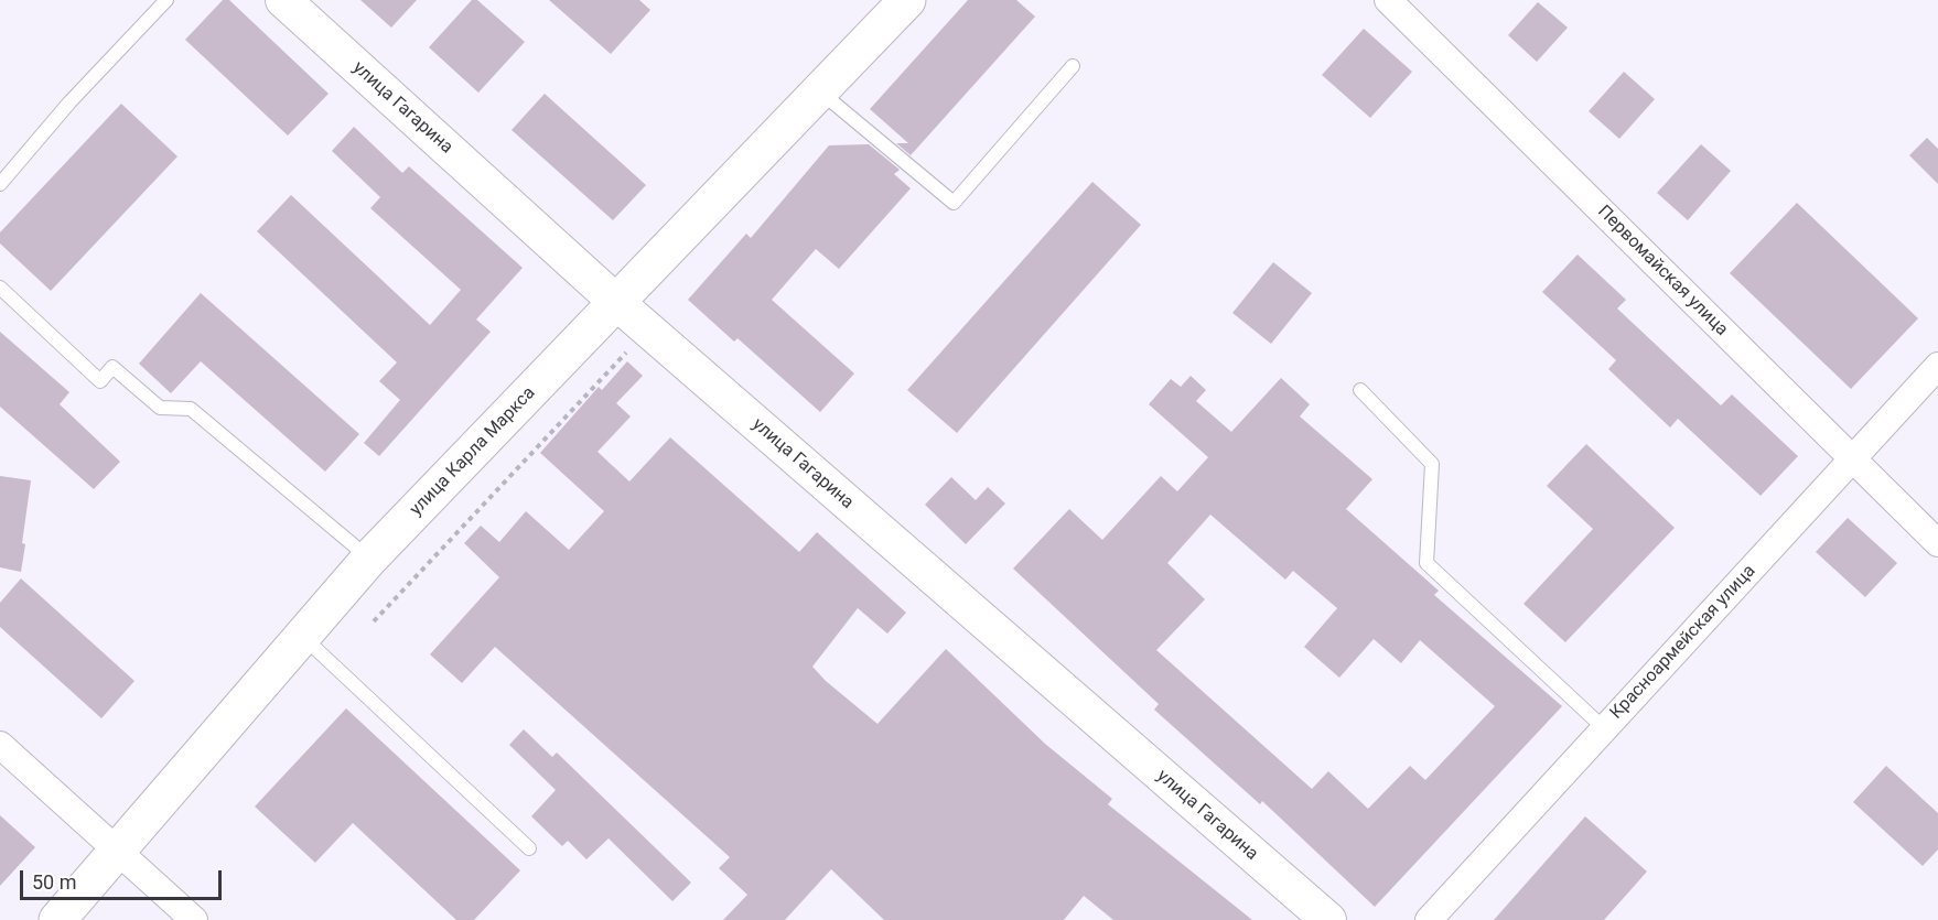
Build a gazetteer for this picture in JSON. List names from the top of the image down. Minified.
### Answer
{"streets":{"main road":["улица Карла Маркса"],"street":["улица Гагарина","Первомайская улица","Красноармейская улица"]},"crossings":[["улица Гагарина","улица Карла Маркса"],["Первомайская улица","Красноармейская улица"]],"scale_bar":"50 m"}
